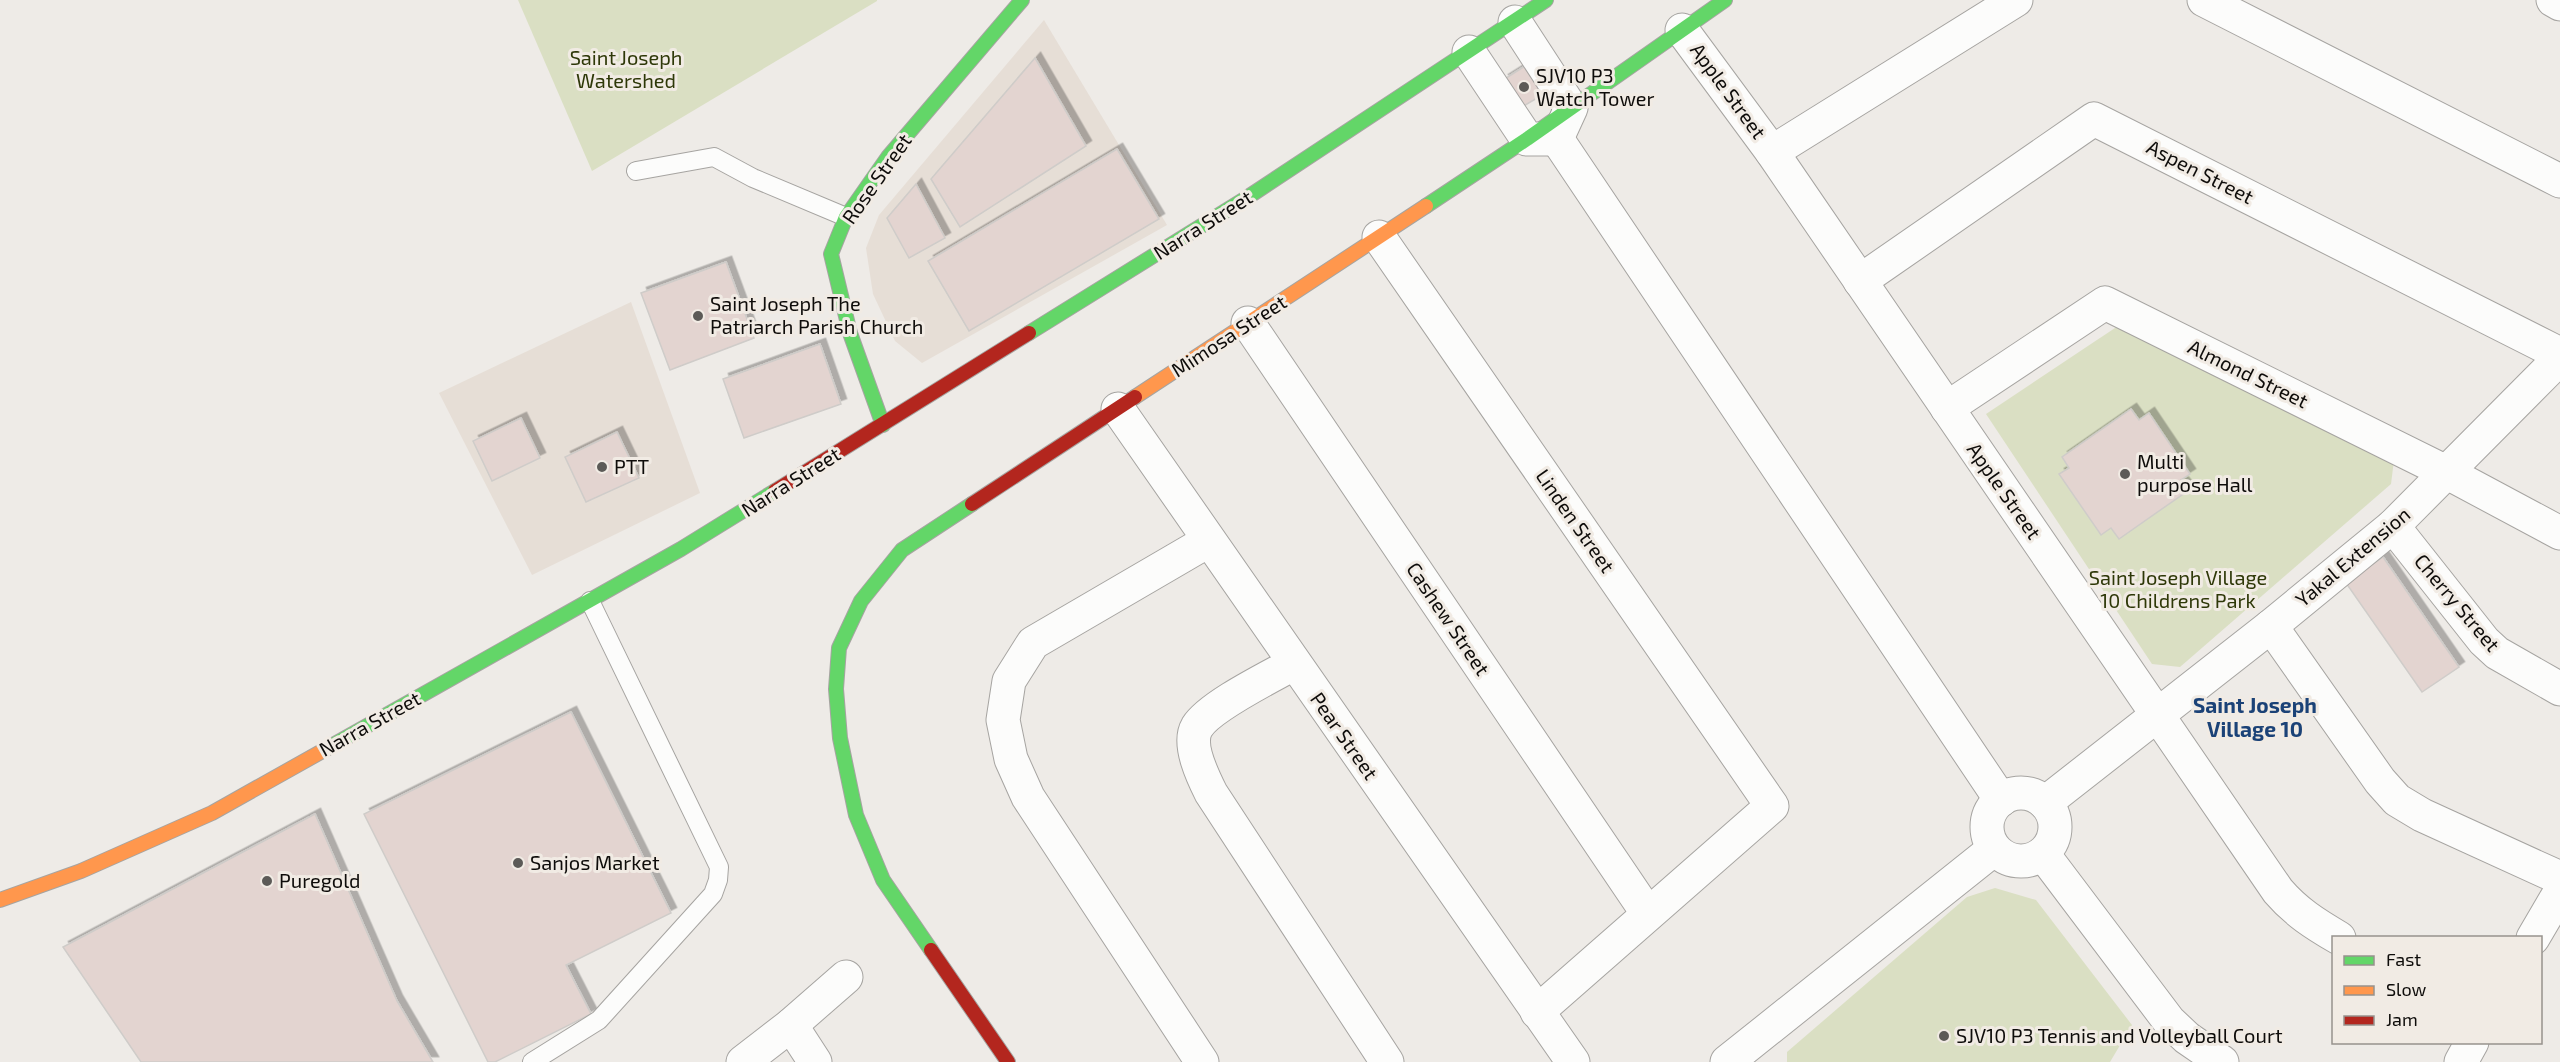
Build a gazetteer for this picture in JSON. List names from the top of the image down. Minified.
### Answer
{"streets":{"street":["Apple Street","Aspen Street","Rose Street","Narra Street","Mimosa Street","Almond Street","Linden Street","Yakal Extension","Cherry Street","Cashew Street","Pear Street"]},"crossings":[["Apple Street","Aspen Street"],["Apple Street","Almond Street"],["Apple Street","Yakal Extension"],["Aspen Street","Yakal Extension"],["Rose Street","Narra Street"],["Mimosa Street","Linden Street"],["Mimosa Street","Cashew Street"],["Mimosa Street","Pear Street"],["Almond Street","Yakal Extension"],["Linden Street","Cashew Street"],["Yakal Extension","Cherry Street"]],"districts":["Saint Joseph Village 10"],"parks":["Saint Joseph Watershed","Saint Joseph Village 10 Childrens Park"],"places":["SJV10 P3 Watch Tower","Saint Joseph The Patriarch Parish Church","PTT","Multi purpose Hall","Sanjos Market","Puregold","SJV10 P3 Tennis and Volleyball Court"],"legend":["Fast","Slow","Jam"]}
